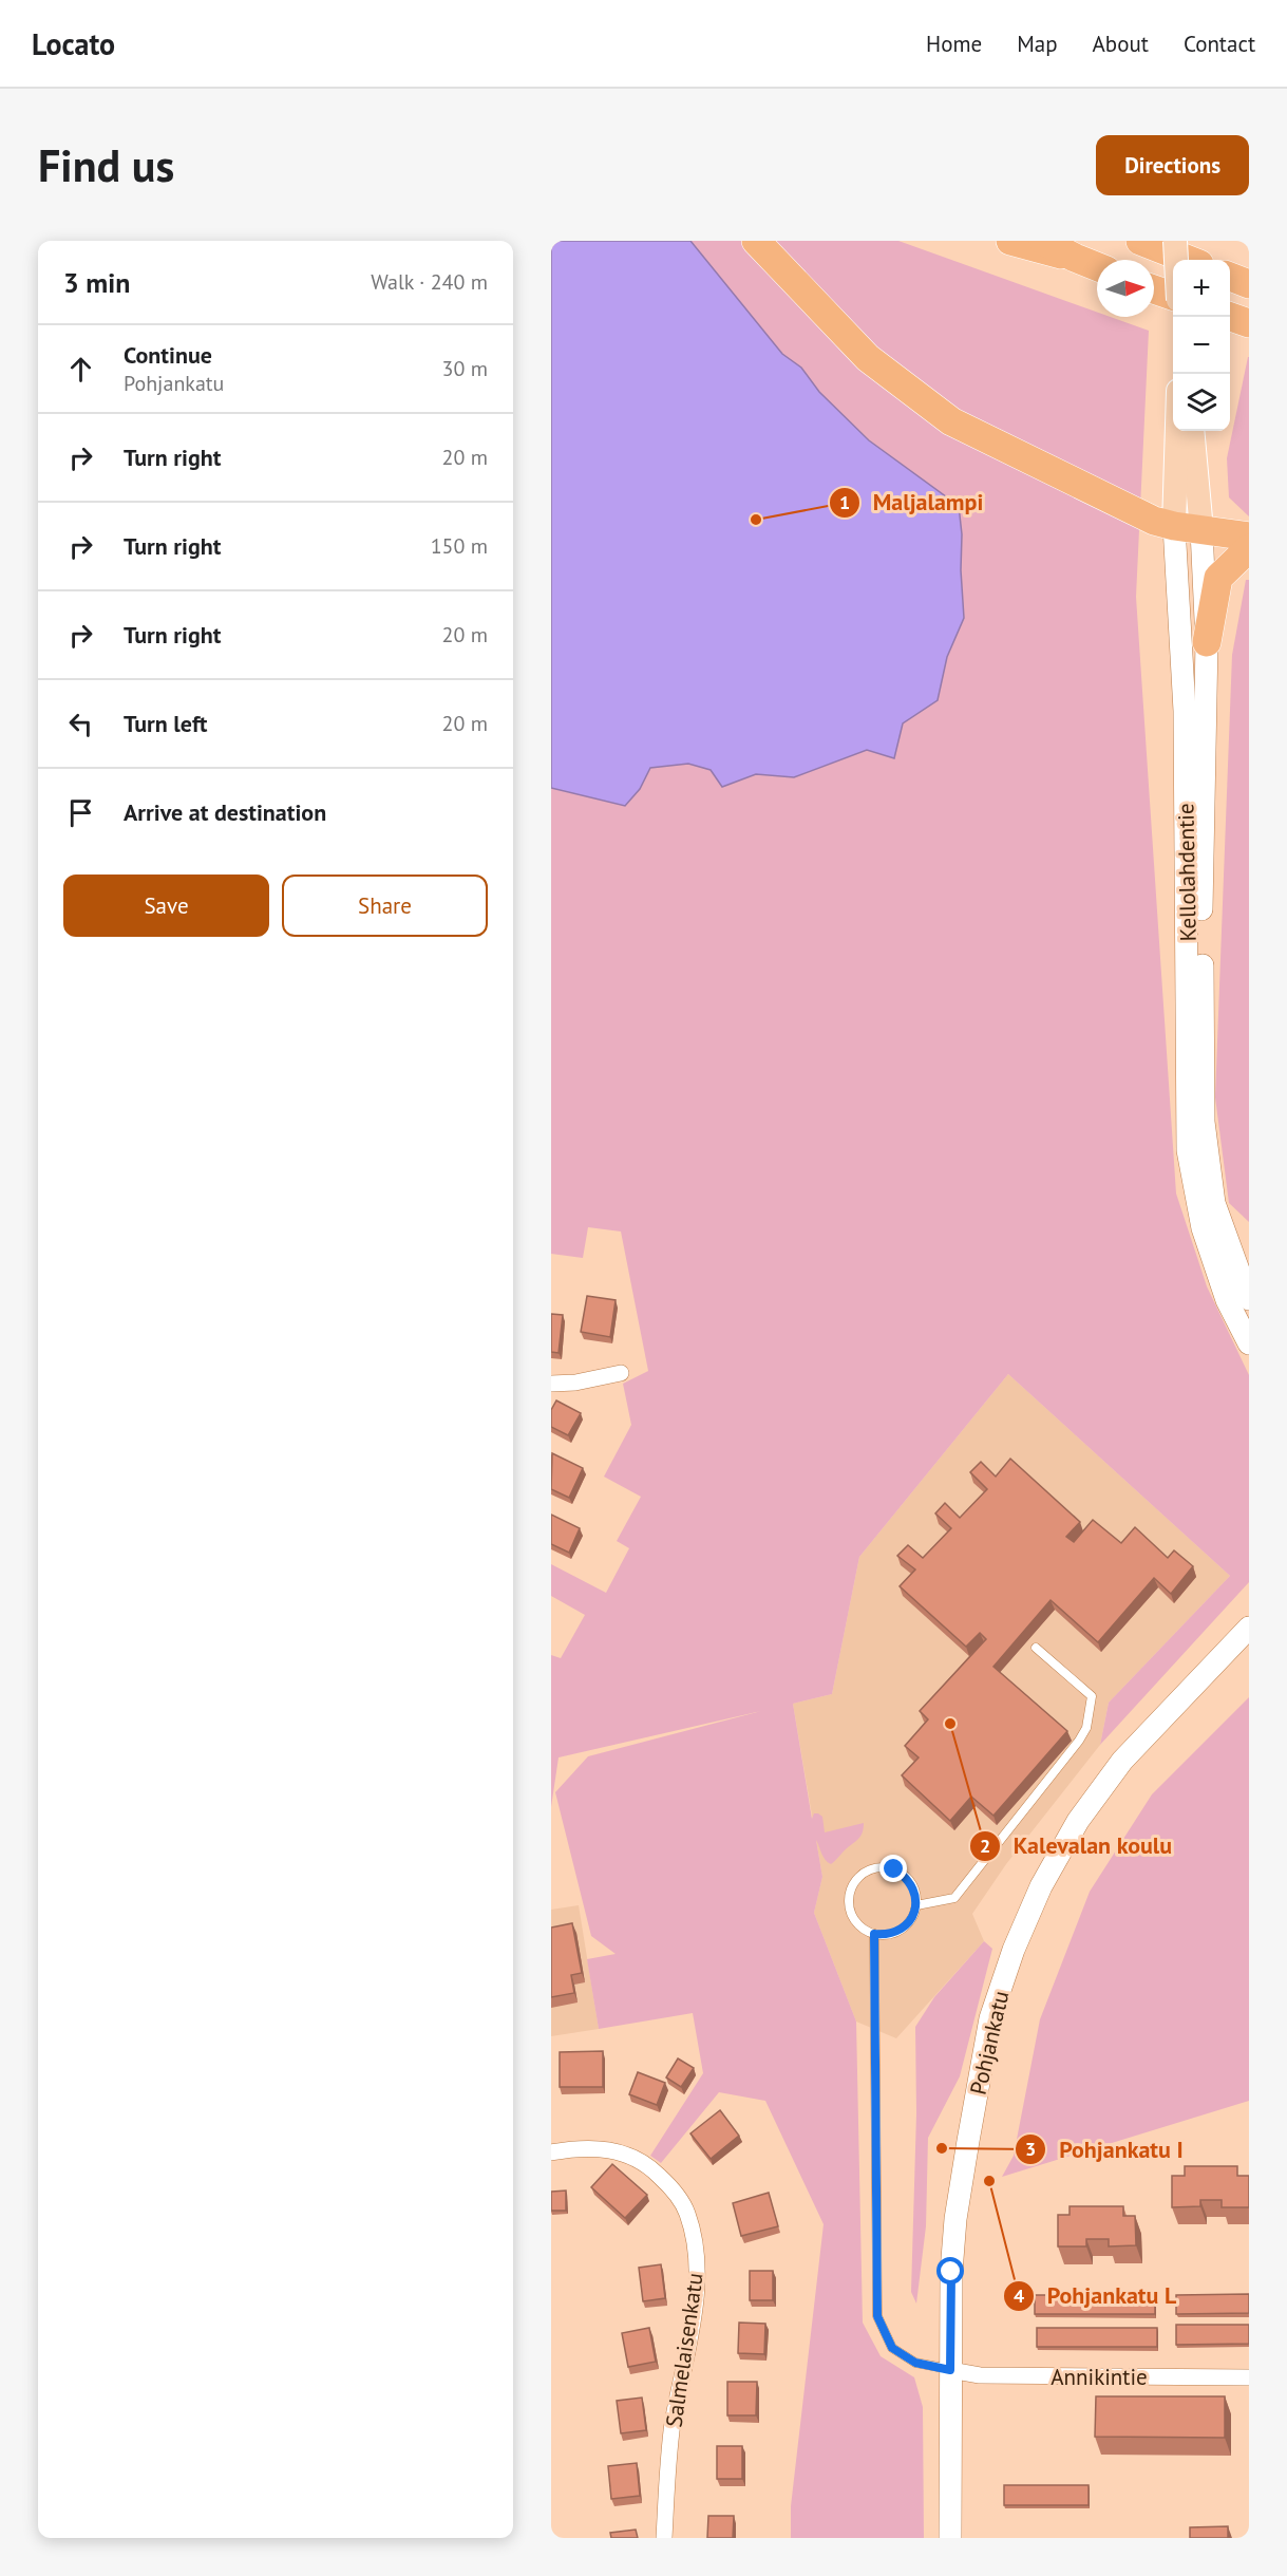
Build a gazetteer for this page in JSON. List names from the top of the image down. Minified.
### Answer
{"streets":{"main road":["Kellolahdentie","Pohjankatu"],"street":["Salmelaisenkatu","Annikintie"]},"crossings":[["Pohjankatu","Annikintie"]],"places":["Maljalampi","Kalevalan koulu","Pohjankatu I","Pohjankatu L"],"north":"right","page":{"header":"Locato","nav":["Home","Map","About","Contact"],"buttons":["Directions",["Save","Share"]],"title":"Find us","heading":["3 min","Walk · 240 m"],"map_buttons":["+","−"],"list":[["Continue","Pohjankatu","30 m"],["Turn right","20 m"],["Turn right","150 m"],["Turn right","20 m"],["Turn left","20 m"],"Arrive at destination"]}}
